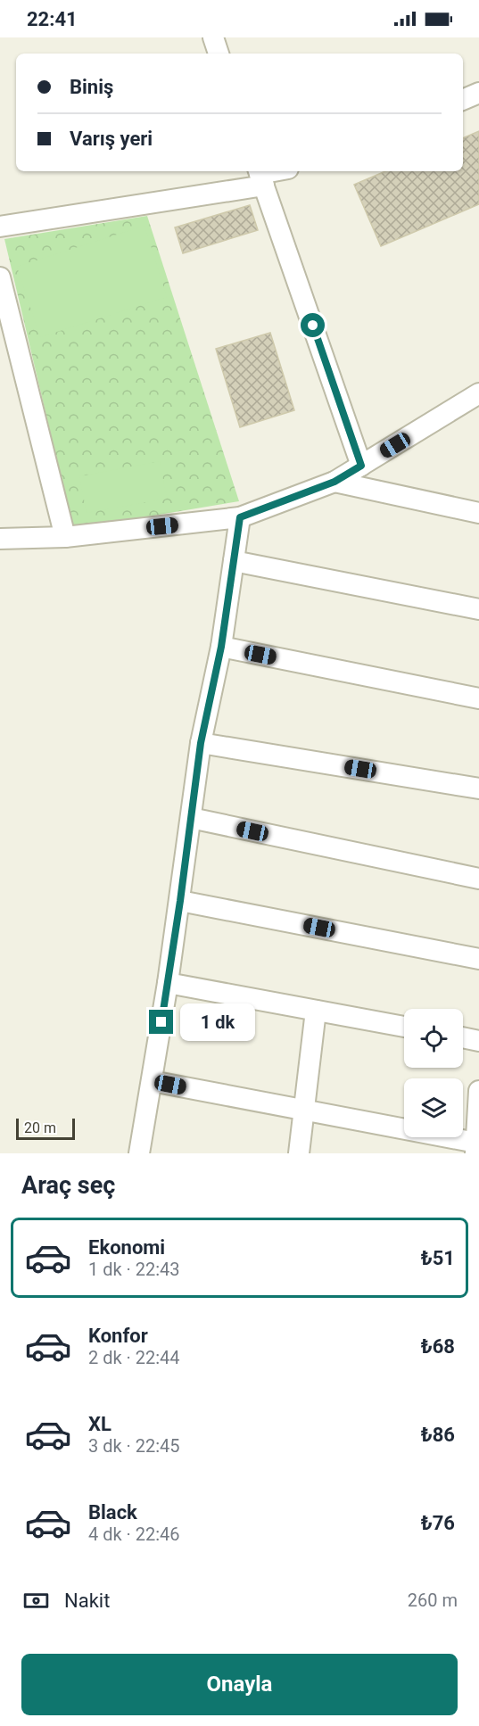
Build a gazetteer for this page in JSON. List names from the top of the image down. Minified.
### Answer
{"scale_bar":"20 m","page":{"status":"22:41","banner":["Biniş","Varış yeri"],"bubble":"1 dk","scale":"20 m","heading":"Araç seç","list":[{"name":"Ekonomi","note":"1 dk · 22:43","value":"₺51"},{"name":"Konfor","note":"2 dk · 22:44","value":"₺68"},{"name":"XL","note":"3 dk · 22:45","value":"₺86"},{"name":"Black","note":"4 dk · 22:46","value":"₺76"}],"pay":["Nakit","260 m"],"buttons":"Onayla"}}
